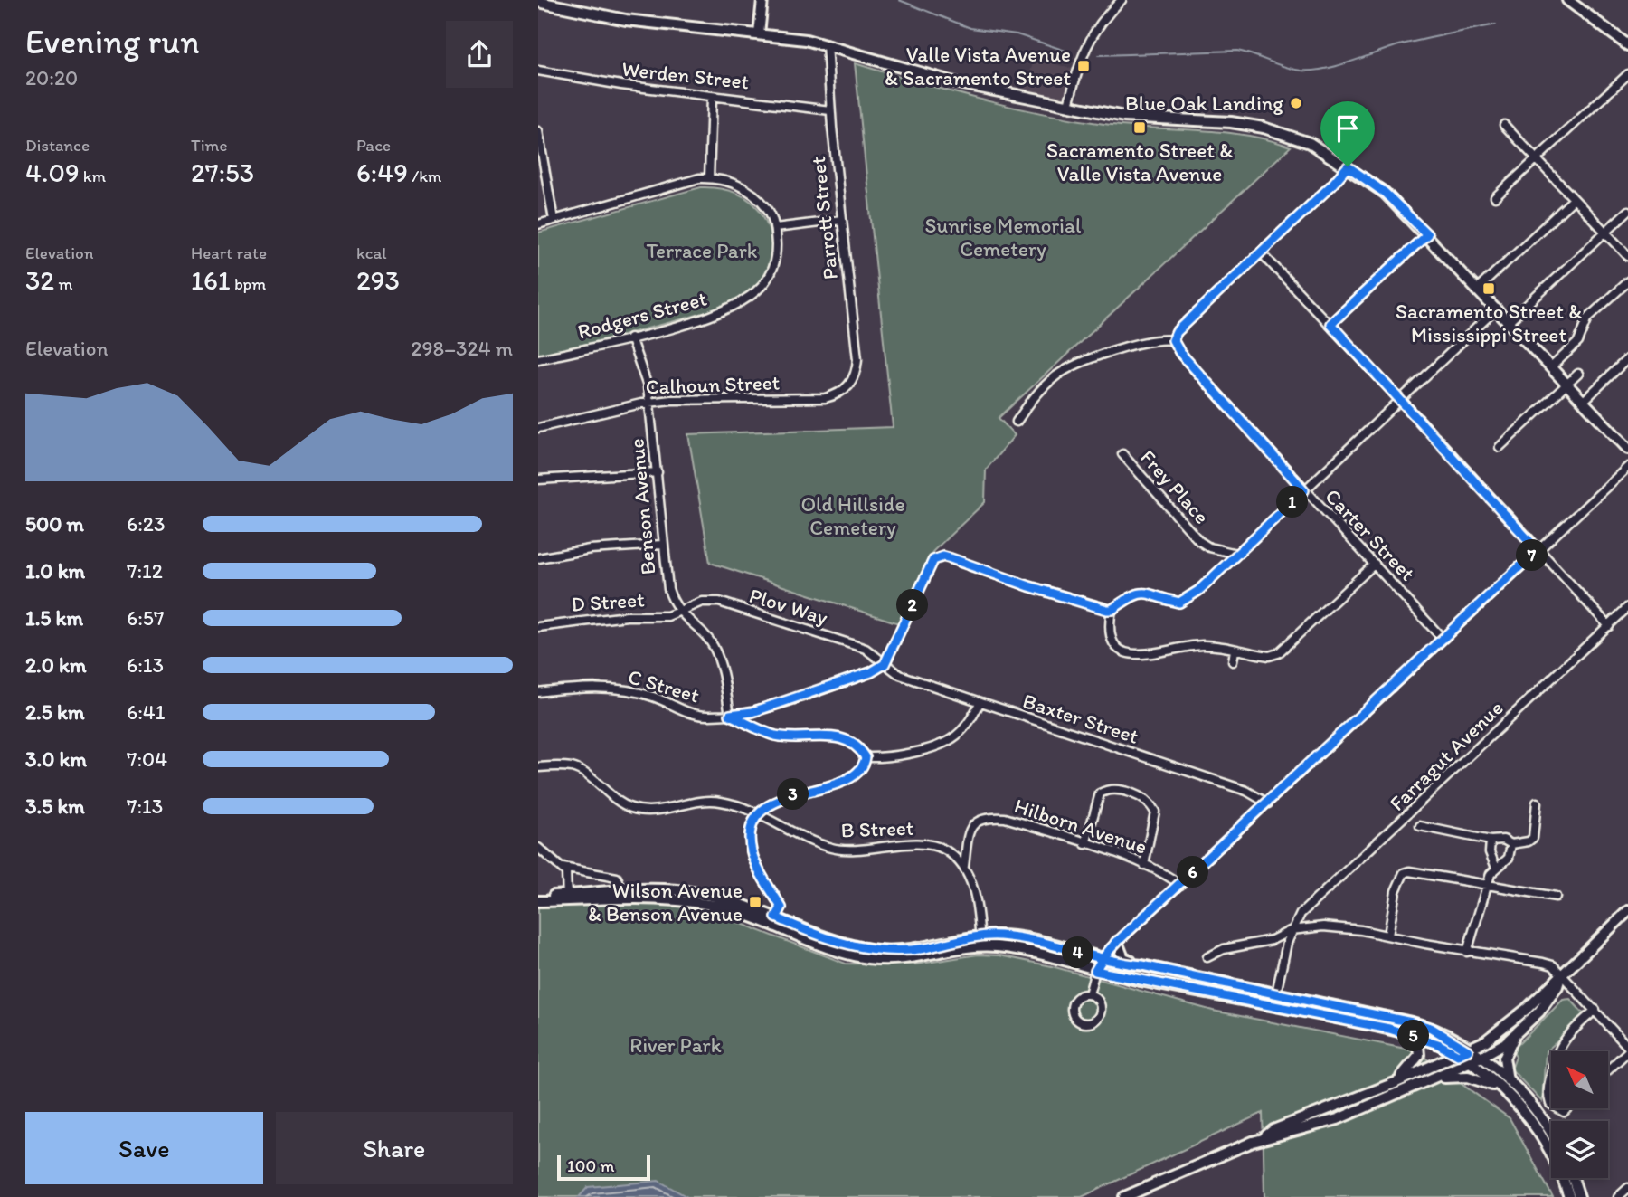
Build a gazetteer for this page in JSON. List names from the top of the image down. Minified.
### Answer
{"streets":{"street":["Werden Street","Parrott Street","Rodgers Street","Calhoun Street","Frey Place","Benson Avenue","Carter Street","D Street","Plov Way","C Street","Baxter Street","Farragut Avenue","Hilborn Avenue","B Street"]},"crossings":[["Werden Street","Parrott Street"],["Parrott Street","Calhoun Street"],["Rodgers Street","Benson Avenue"],["Calhoun Street","Benson Avenue"],["Benson Avenue","D Street"],["Benson Avenue","Plov Way"],["Benson Avenue","C Street"],["D Street","Plov Way"],["Plov Way","C Street"],["Plov Way","Baxter Street"],["C Street","Baxter Street"],["Hilborn Avenue","B Street"]],"parks":["Sunrise Memorial Cemetery","Terrace Park","Old Hillside Cemetery","River Park"],"places":{"transit":["Valle Vista Avenue & Sacramento Street","Sacramento Street & Valle Vista Avenue","Sacramento Street & Mississippi Street","Wilson Avenue & Benson Avenue"],"other":["Blue Oak Landing"]},"scale_bar":"100 m","north":"top left","page":{"heading":["Evening run","20:20"],"stats":[["Distance","4.09 km"],["Time","27:53"],["Pace","6:49 /km"],["Elevation","32 m"],["Heart rate","161 bpm"],["kcal","293"]],"chart":["Elevation","298–324 m"],"pins":["1","7","2","3","6","4","5"],"list":[{"name":"500 m","note":"6:23"},{"name":"1.0 km","note":"7:12"},{"name":"1.5 km","note":"6:57"},{"name":"2.0 km","note":"6:13"},{"name":"2.5 km","note":"6:41"},{"name":"3.0 km","note":"7:04"},{"name":"3.5 km","note":"7:13"}],"buttons":["Save","Share"],"scale":"100 m"}}
